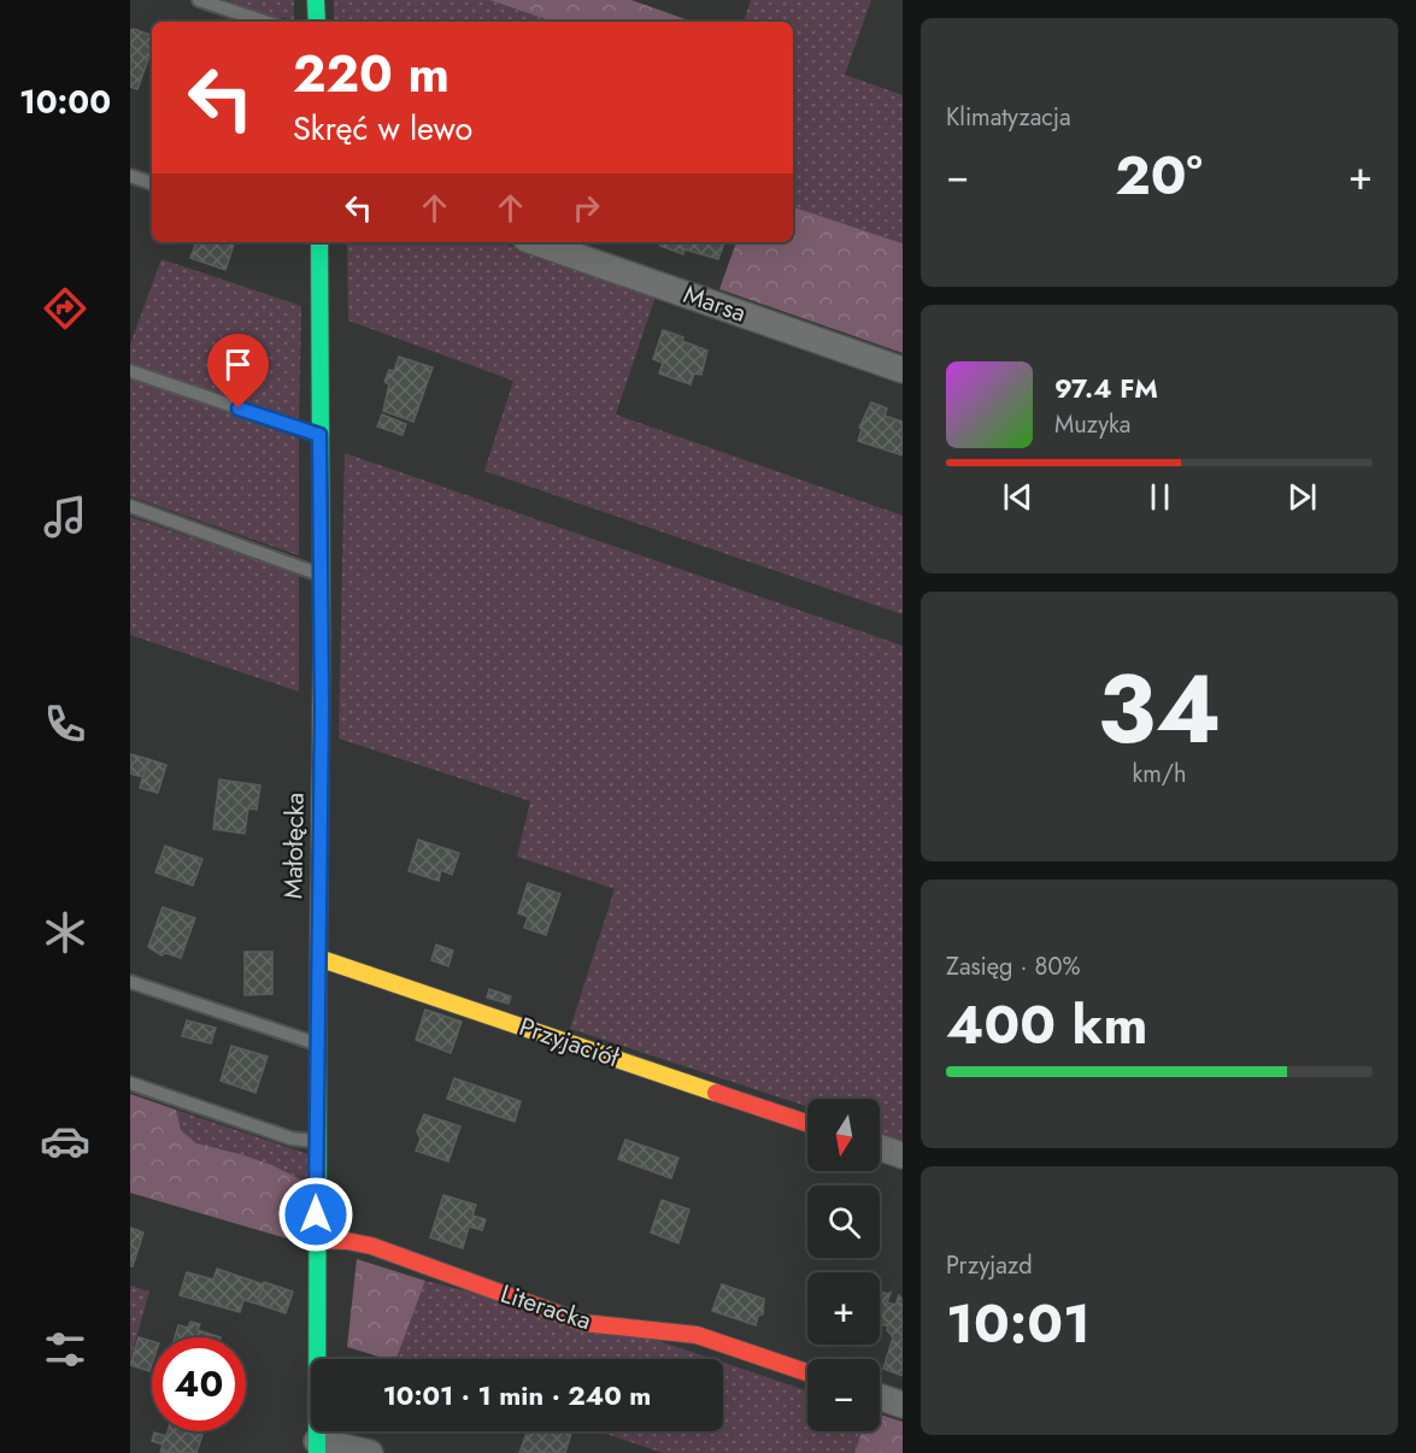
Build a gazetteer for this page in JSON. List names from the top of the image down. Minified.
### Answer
{"streets":{"street":["Marsa","Małołęcka","Przyjaciół","Literacka"]},"crossings":[["Małołęcka","Przyjaciół"],["Małołęcka","Literacka"]],"north":"bottom","page":{"tabs":"10:00","tile":["Klimatyzacja",["34","km/h"],["Zasięg · 80%","400 km"],["Przyjazd","10:01"]],"turn":["220 m","Skręć w lewo"],"heat":["−","20°","+"],"song":["97.4 FM","Muzyka"],"map_buttons":["+","−"],"limit":"40","trip":"10:01 · 1 min · 240 m"}}
